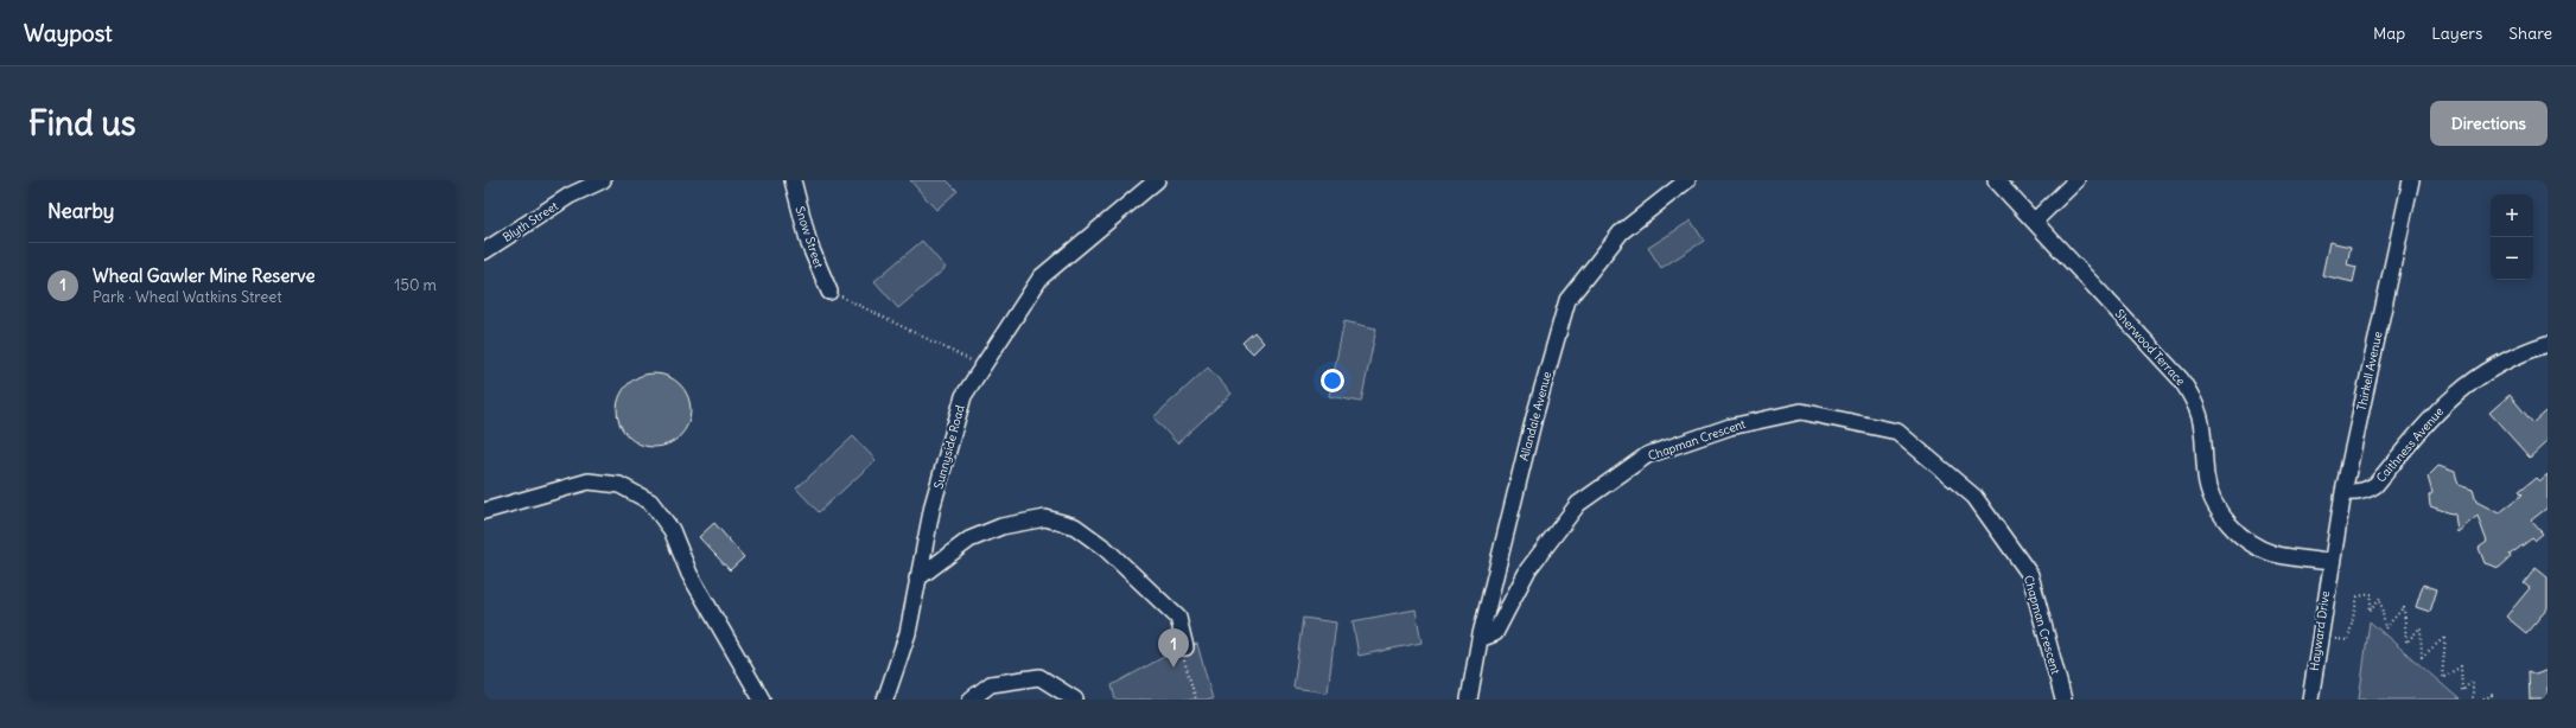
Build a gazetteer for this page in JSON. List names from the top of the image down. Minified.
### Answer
{"streets":{"street":["Blyth Street","Snow Street","Sherwood Terrace","Thirkell Avenue","Allandale Avenue","Chapman Crescent","Caithness Avenue","Sunnyside Road","Hayward Drive"]},"crossings":[["Sherwood Terrace","Thirkell Avenue"],["Sherwood Terrace","Hayward Drive"],["Thirkell Avenue","Caithness Avenue"],["Thirkell Avenue","Hayward Drive"],["Allandale Avenue","Chapman Crescent"]],"page":{"header":"Waypost","nav":["Map","Layers","Share"],"buttons":"Directions","title":"Find us","heading":"Nearby","map_buttons":["+","−"],"list":[{"mark":"1","name":"Wheal Gawler Mine Reserve","note":"Park · Wheal Watkins Street","value":"150 m"}],"pins":"1"}}
